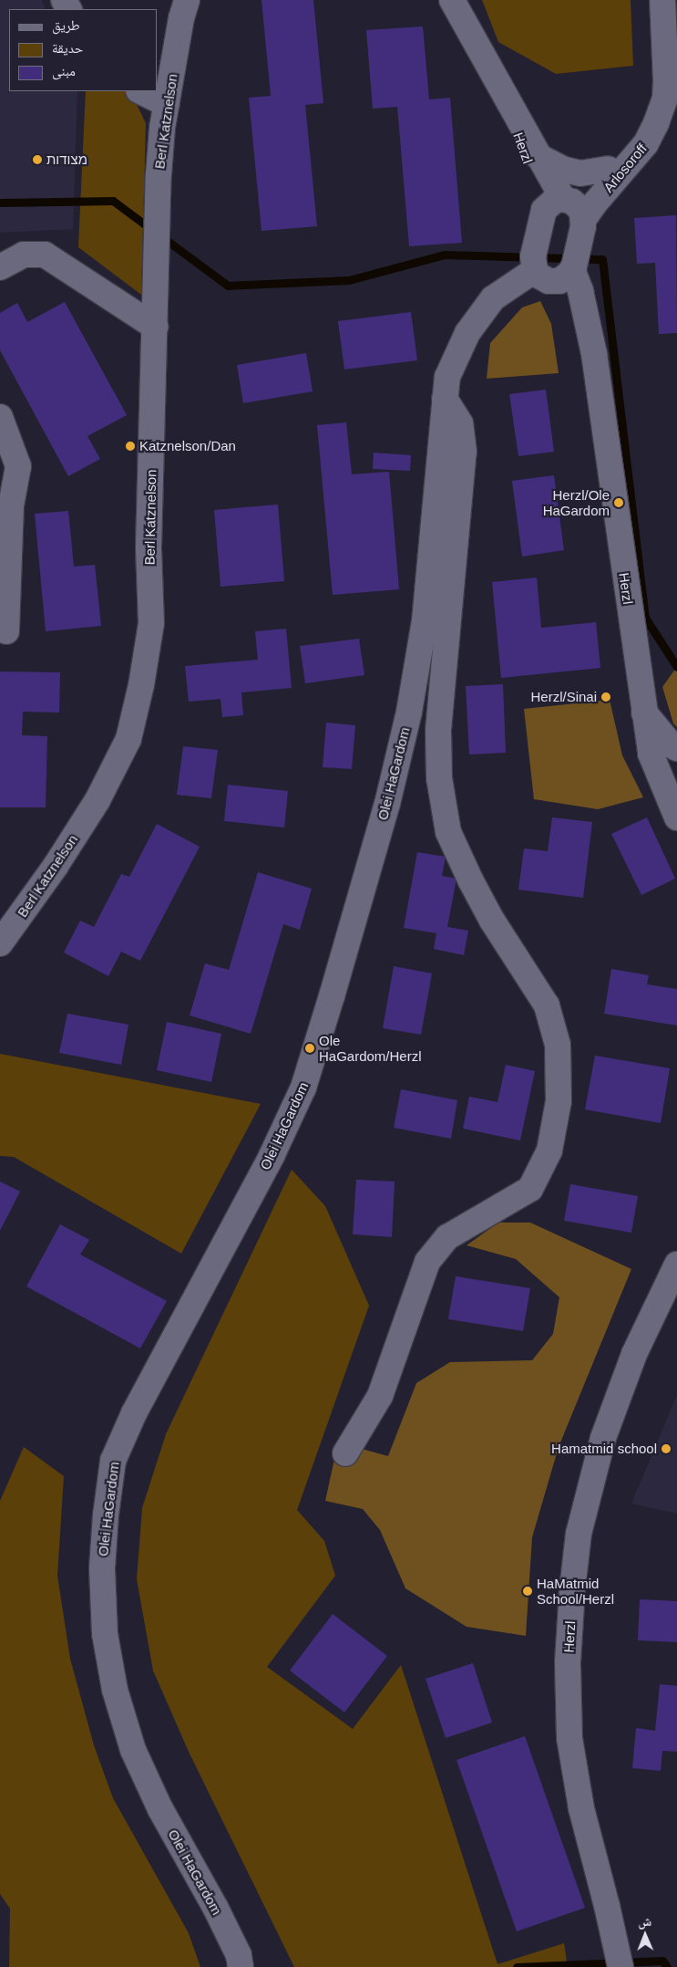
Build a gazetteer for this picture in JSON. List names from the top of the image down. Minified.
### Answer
{"streets":{"street":["Berl Katznelson","Herzl","Arlosoroff","Olei HaGardom"]},"crossings":[["Herzl","Arlosoroff"]],"places":["מצודות","Katznelson/Dan","Herzl/Ole HaGardom","Herzl/Sinai","Ole HaGardom/Herzl","Hamatmid school","HaMatmid School/Herzl"],"legend":["طريق","حديقة","مبنى"],"north":"top"}
